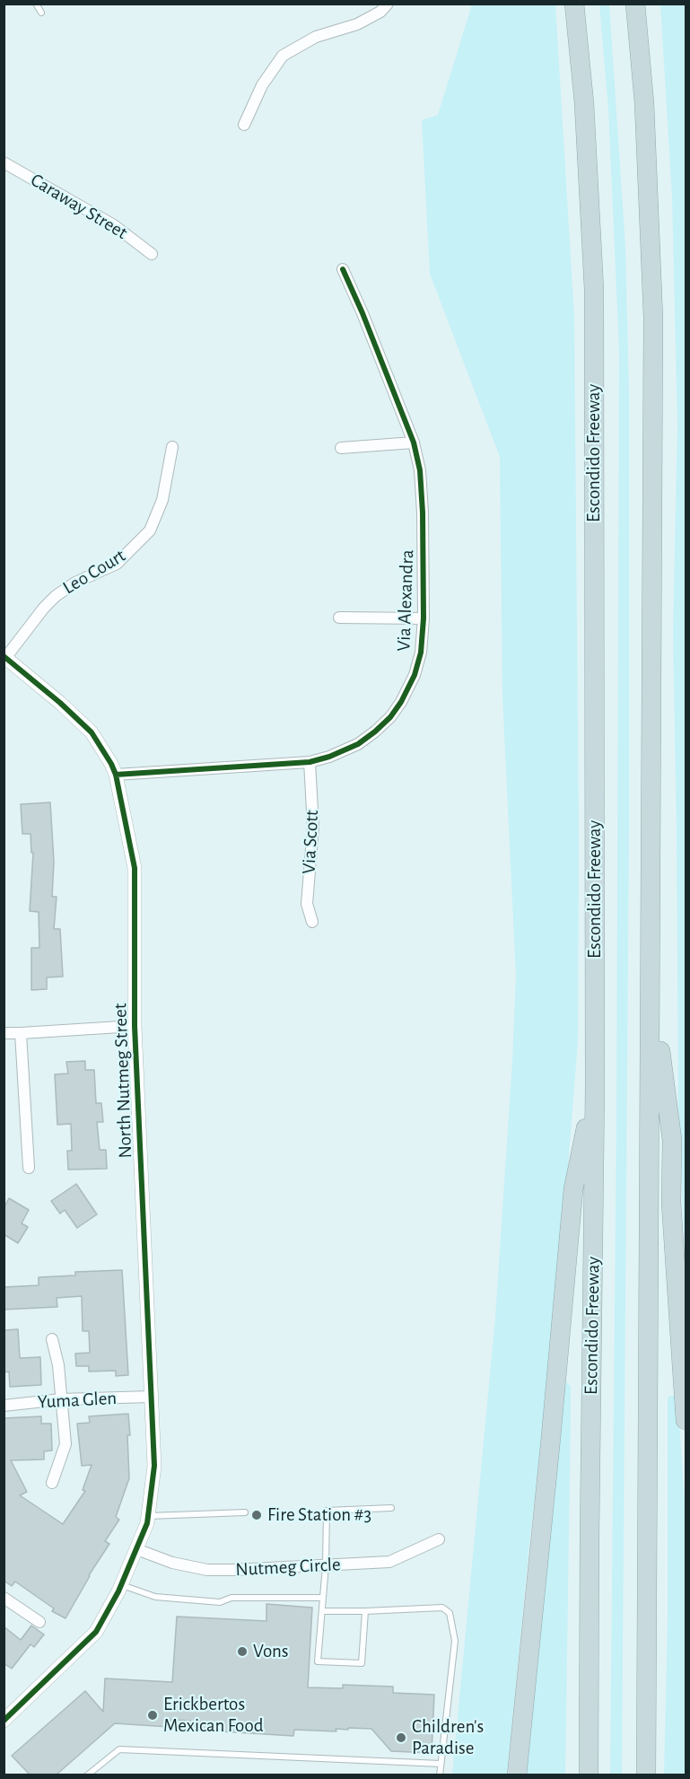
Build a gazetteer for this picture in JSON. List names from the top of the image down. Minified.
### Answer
{"streets":{"highway":["Escondido Freeway"],"street":["Caraway Street","Leo Court","Via Alexandra","Via Scott","North Nutmeg Street","Yuma Glen","Nutmeg Circle"]},"crossings":[["Leo Court","North Nutmeg Street"],["Via Alexandra","Via Scott"],["Via Alexandra","North Nutmeg Street"],["North Nutmeg Street","Yuma Glen"],["North Nutmeg Street","Nutmeg Circle"]],"places":["Fire Station #3","Vons","Erickbertos Mexican Food","Children's Paradise"]}
